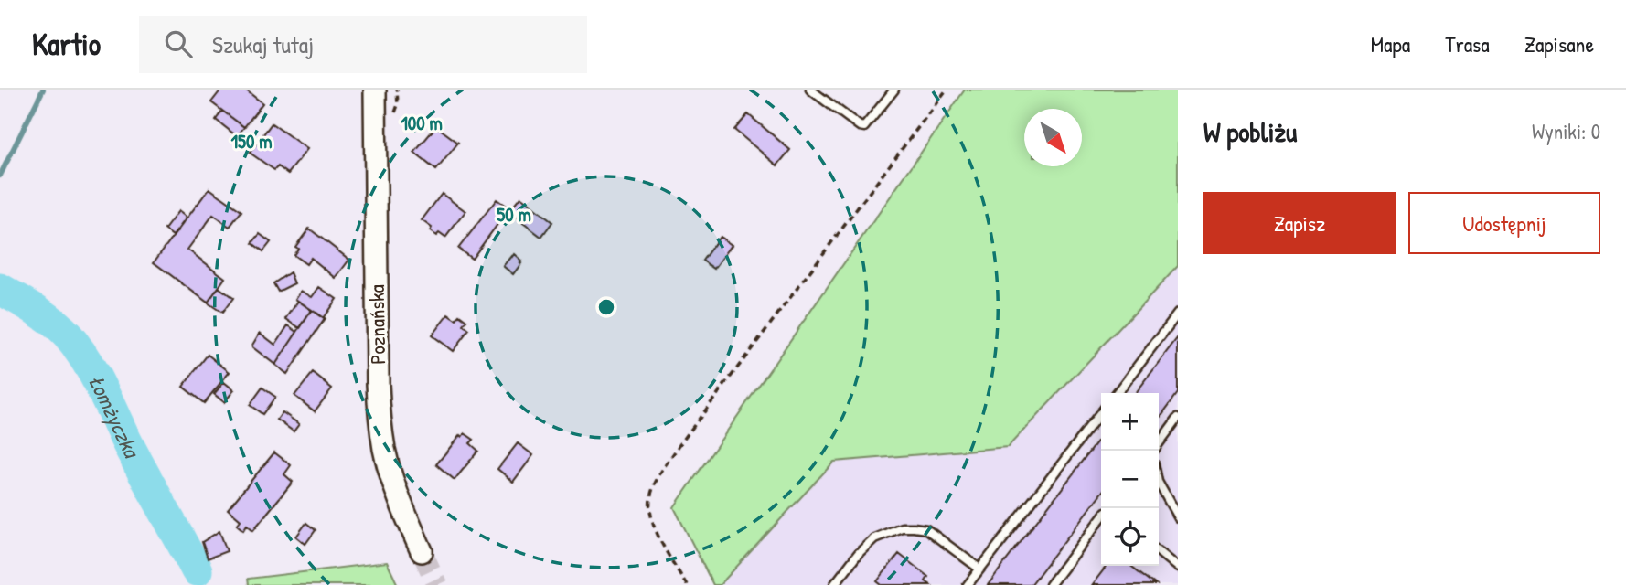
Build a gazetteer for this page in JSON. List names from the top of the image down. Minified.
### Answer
{"streets":{"street":["Poznańska"]},"water":["Łomżyczka"],"north":"bottom right","page":{"header":"Kartio","search":"Szukaj tutaj","nav":["Mapa","Trasa","Zapisane"],"heading":["W pobliżu","Wyniki: 0"],"buttons":["Zapisz","Udostępnij"],"map_buttons":["+","−"]},"rings":["100 m","150 m","50 m"]}
